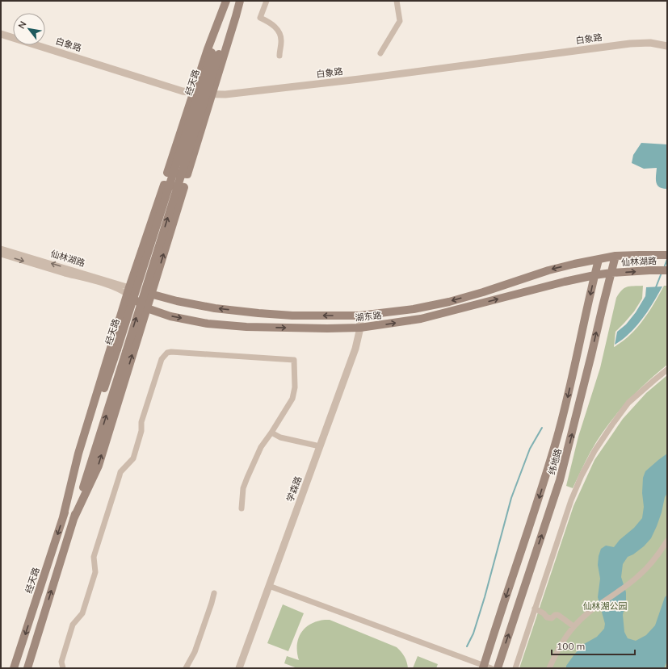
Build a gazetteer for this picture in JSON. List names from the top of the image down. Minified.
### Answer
{"streets":{"main road":["经天路","仙林湖路","湖东路","纬地路"],"street":["白象路","学森路"]},"crossings":[["仙林湖路","湖东路"],["仙林湖路","纬地路"],["湖东路","纬地路"],["湖东路","学森路"]],"parks":["仙林湖公园"],"scale_bar":"100 m","north":"top left"}
